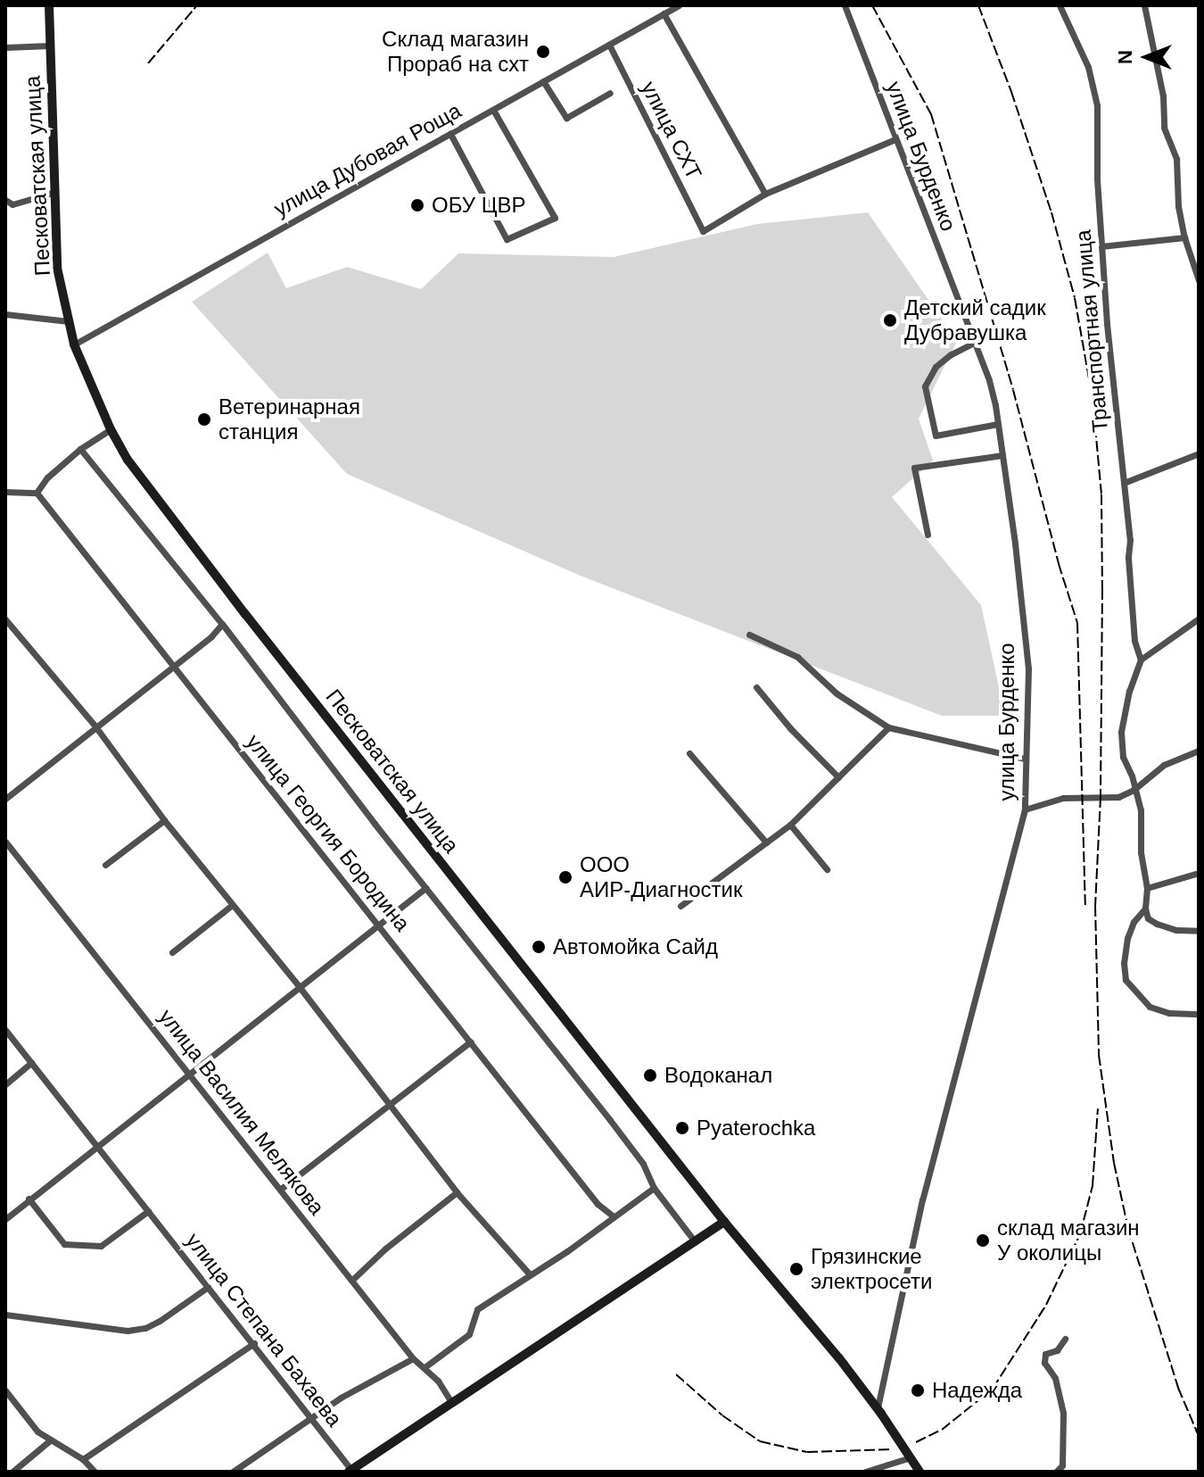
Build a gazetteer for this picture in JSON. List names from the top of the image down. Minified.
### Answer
{"streets":{"main road":["Песковатская улица"],"street":["улица СХТ","улица Бурденко","улица Дубовая Роща","Транспортная улица","улица Георгия Бородина","улица Василия Мелякова","улица Степана Бахаева"]},"crossings":[["улица СХТ","улица Дубовая Роща"],["улица Бурденко","Песковатская улица"],["улица Дубовая Роща","Песковатская улица"]],"places":["Склад магазин Прораб на схт","ОБУ ЦВР","Детский садик Дубравушка","Ветеринарная станция","ООО АИР-Диагностик","Автомойка Сайд","Водоканал","Pyaterochka","склад магазин У околицы","Грязинские электросети","Надежда"],"north":"left"}
